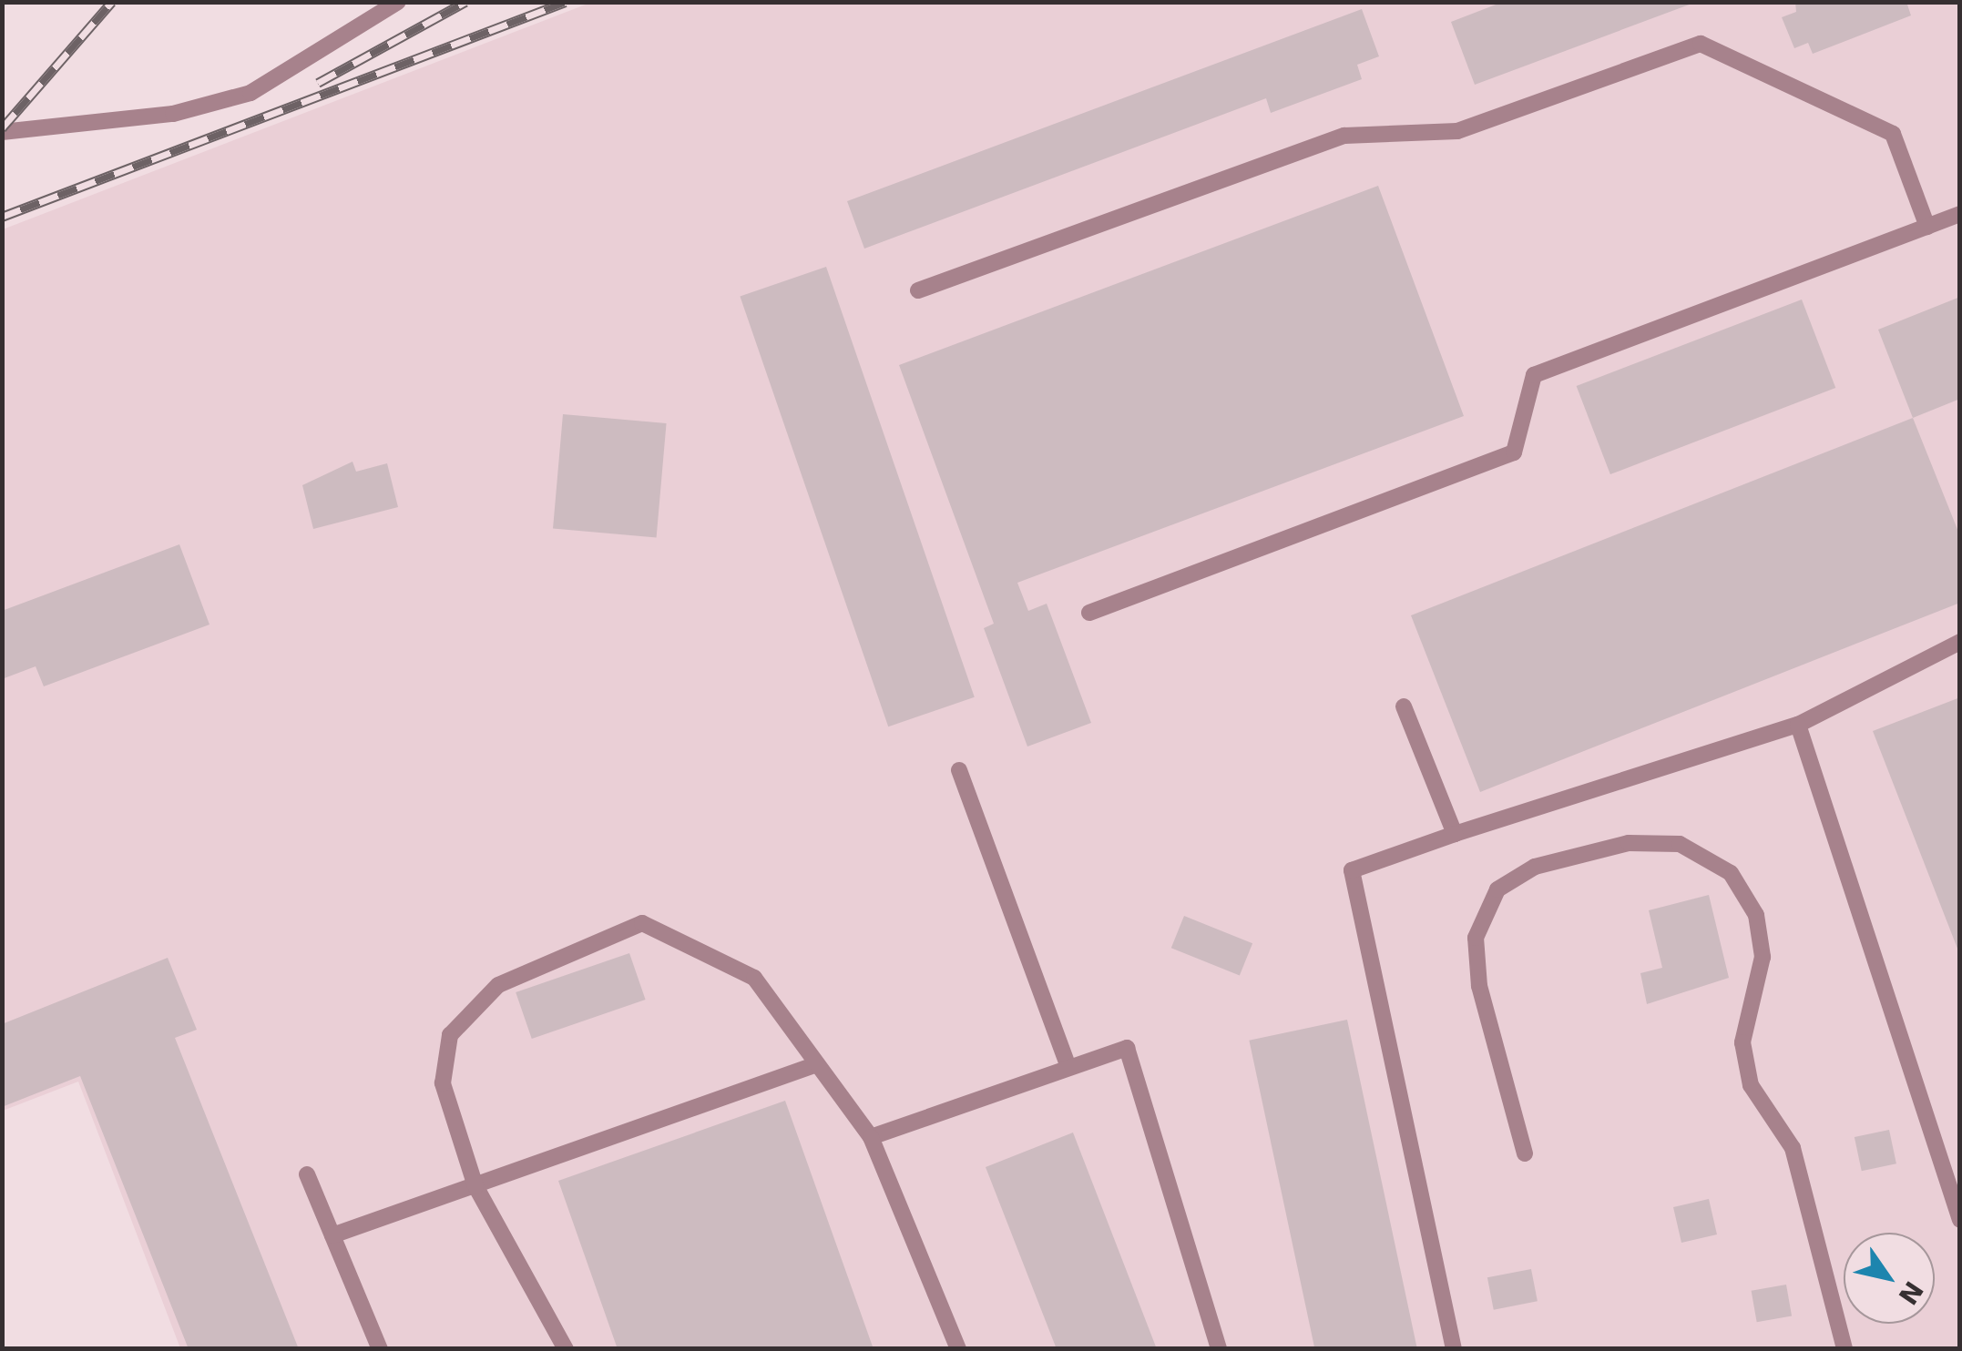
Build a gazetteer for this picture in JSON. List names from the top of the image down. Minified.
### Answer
{"north":"bottom right"}
